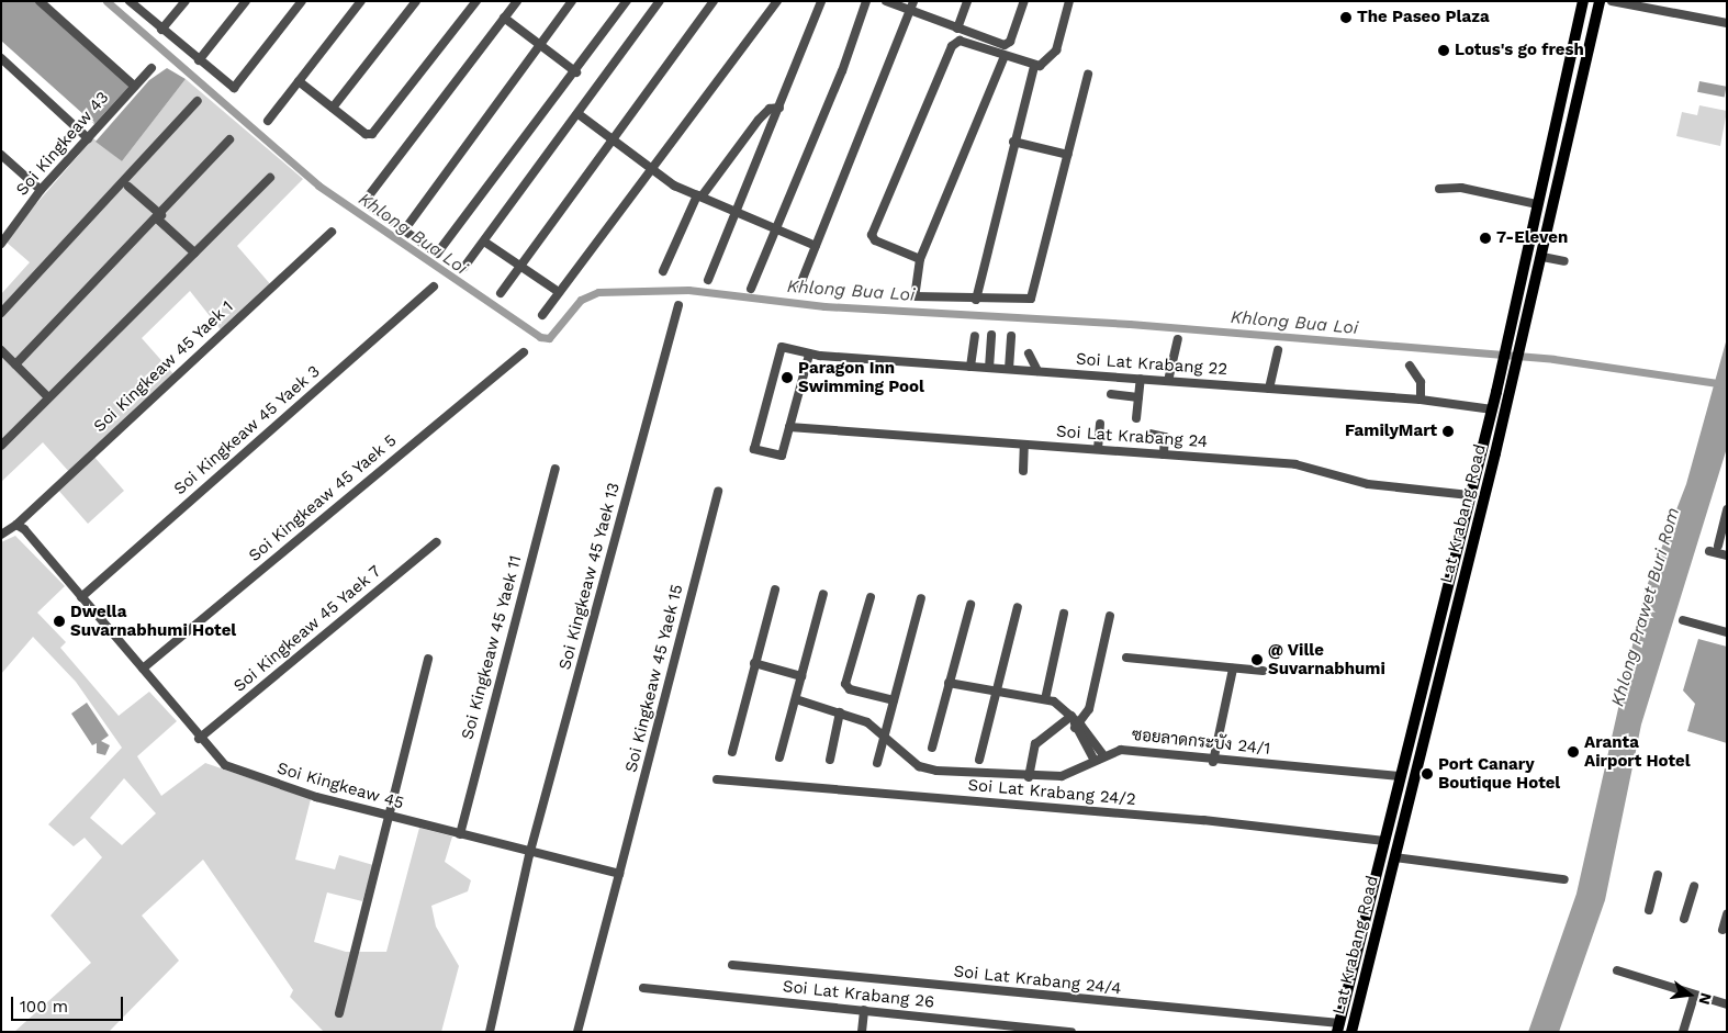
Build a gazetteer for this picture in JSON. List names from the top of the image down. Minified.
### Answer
{"streets":{"main road":["Lat Krabang Road"],"street":["Soi Kingkeaw 43","Soi Lat Krabang 22","Soi Kingkeaw 45 Yaek 1","Soi Kingkeaw 45 Yaek 3","Soi Lat Krabang 24","Soi Kingkeaw 45 Yaek 5","Soi Kingkeaw 45 Yaek 13","Soi Kingkeaw 45 Yaek 7","Soi Kingkeaw 45 Yaek 11","Soi Kingkeaw 45 Yaek 15","ซอยลาดกระบัง 24/1","Soi Kingkeaw 45","Soi Lat Krabang 24/2","Soi Lat Krabang 24/4","Soi Lat Krabang 26"]},"crossings":[["Soi Lat Krabang 22","Soi Lat Krabang 24"],["Soi Lat Krabang 22","Lat Krabang Road"],["Soi Kingkeaw 45 Yaek 1","Soi Kingkeaw 45"],["Soi Kingkeaw 45 Yaek 3","Soi Kingkeaw 45"],["Soi Lat Krabang 24","Lat Krabang Road"],["Soi Kingkeaw 45 Yaek 5","Soi Kingkeaw 45"],["Lat Krabang Road","ซอยลาดกระบัง 24/1"],["Lat Krabang Road","Soi Lat Krabang 24/2"],["Lat Krabang Road","Soi Lat Krabang 24/4"],["Soi Kingkeaw 45 Yaek 13","Soi Kingkeaw 45"],["Soi Kingkeaw 45 Yaek 7","Soi Kingkeaw 45"],["Soi Kingkeaw 45 Yaek 11","Soi Kingkeaw 45"],["Soi Kingkeaw 45 Yaek 15","Soi Kingkeaw 45"]],"water":["Khlong Bua Loi","Khlong Prawet Buri Rom"],"places":["The Paseo Plaza","Lotus's go fresh","7-Eleven","Paragon Inn Swimming Pool","FamilyMart","Dwella Suvarnabhumi Hotel","@ Ville Suvarnabhumi","Aranta Airport Hotel","Port Canary Boutique Hotel"],"scale_bar":"100 m","north":"right"}
